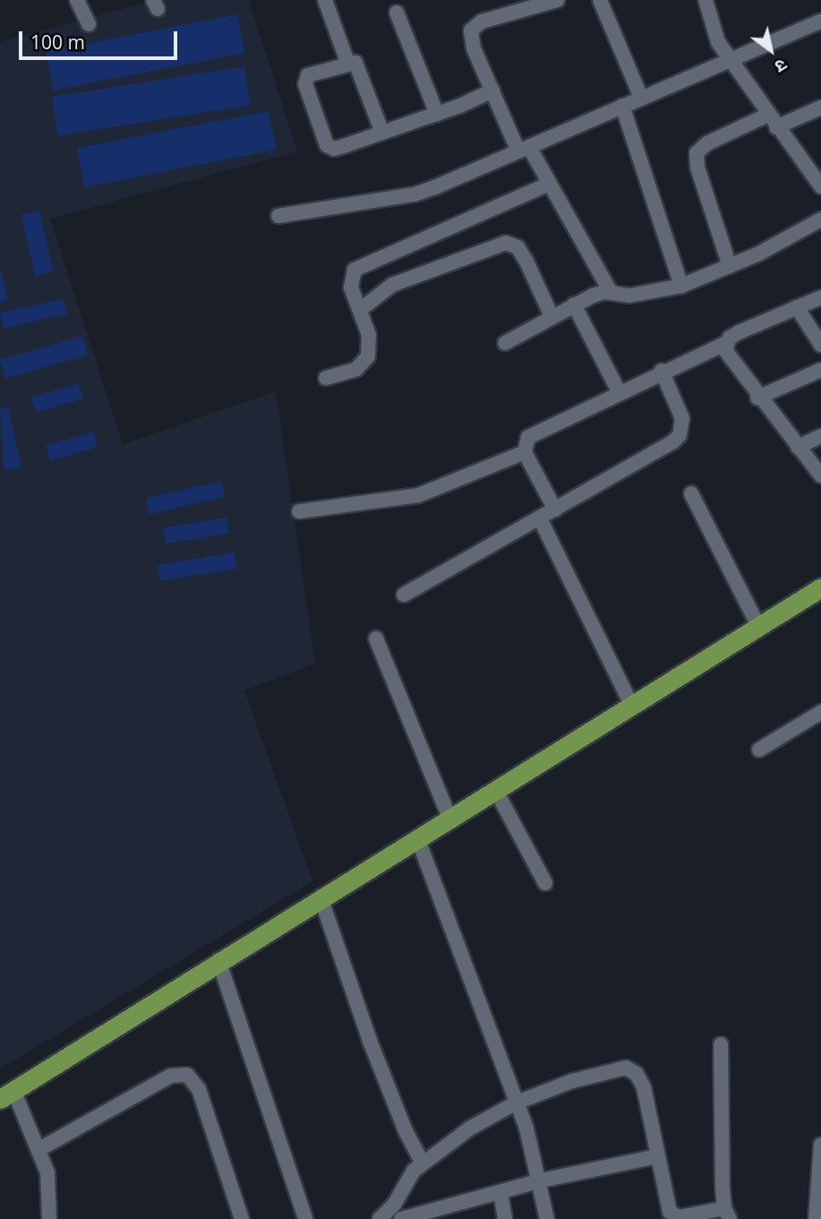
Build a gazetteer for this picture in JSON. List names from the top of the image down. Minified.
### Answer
{"scale_bar":"100 m","north":"bottom right"}
